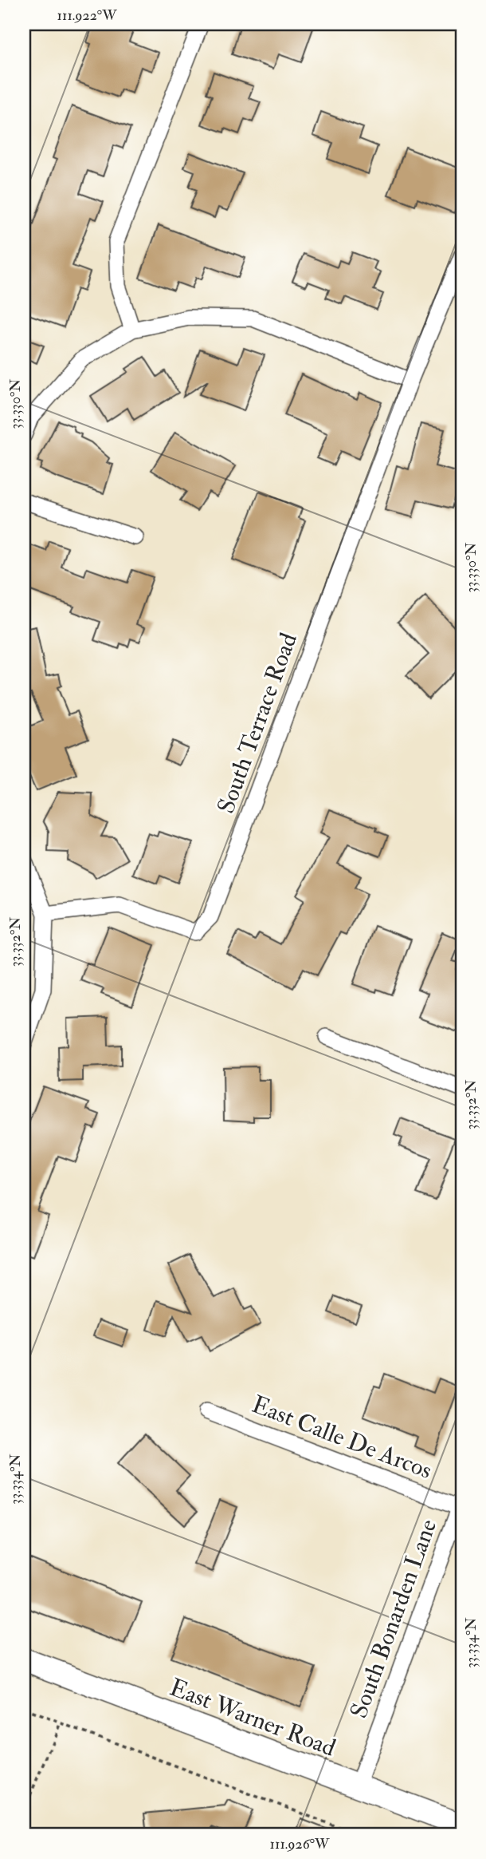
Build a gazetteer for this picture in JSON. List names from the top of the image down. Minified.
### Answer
{"streets":{"main road":["East Warner Road"],"street":["South Terrace Road","East Calle De Arcos","South Bonarden Lane"]},"crossings":[["East Calle De Arcos","South Bonarden Lane"],["South Bonarden Lane","East Warner Road"]],"coordinates":["111.922°W","33.330°N","33.332°N","33.334°N","111.926°W"]}
